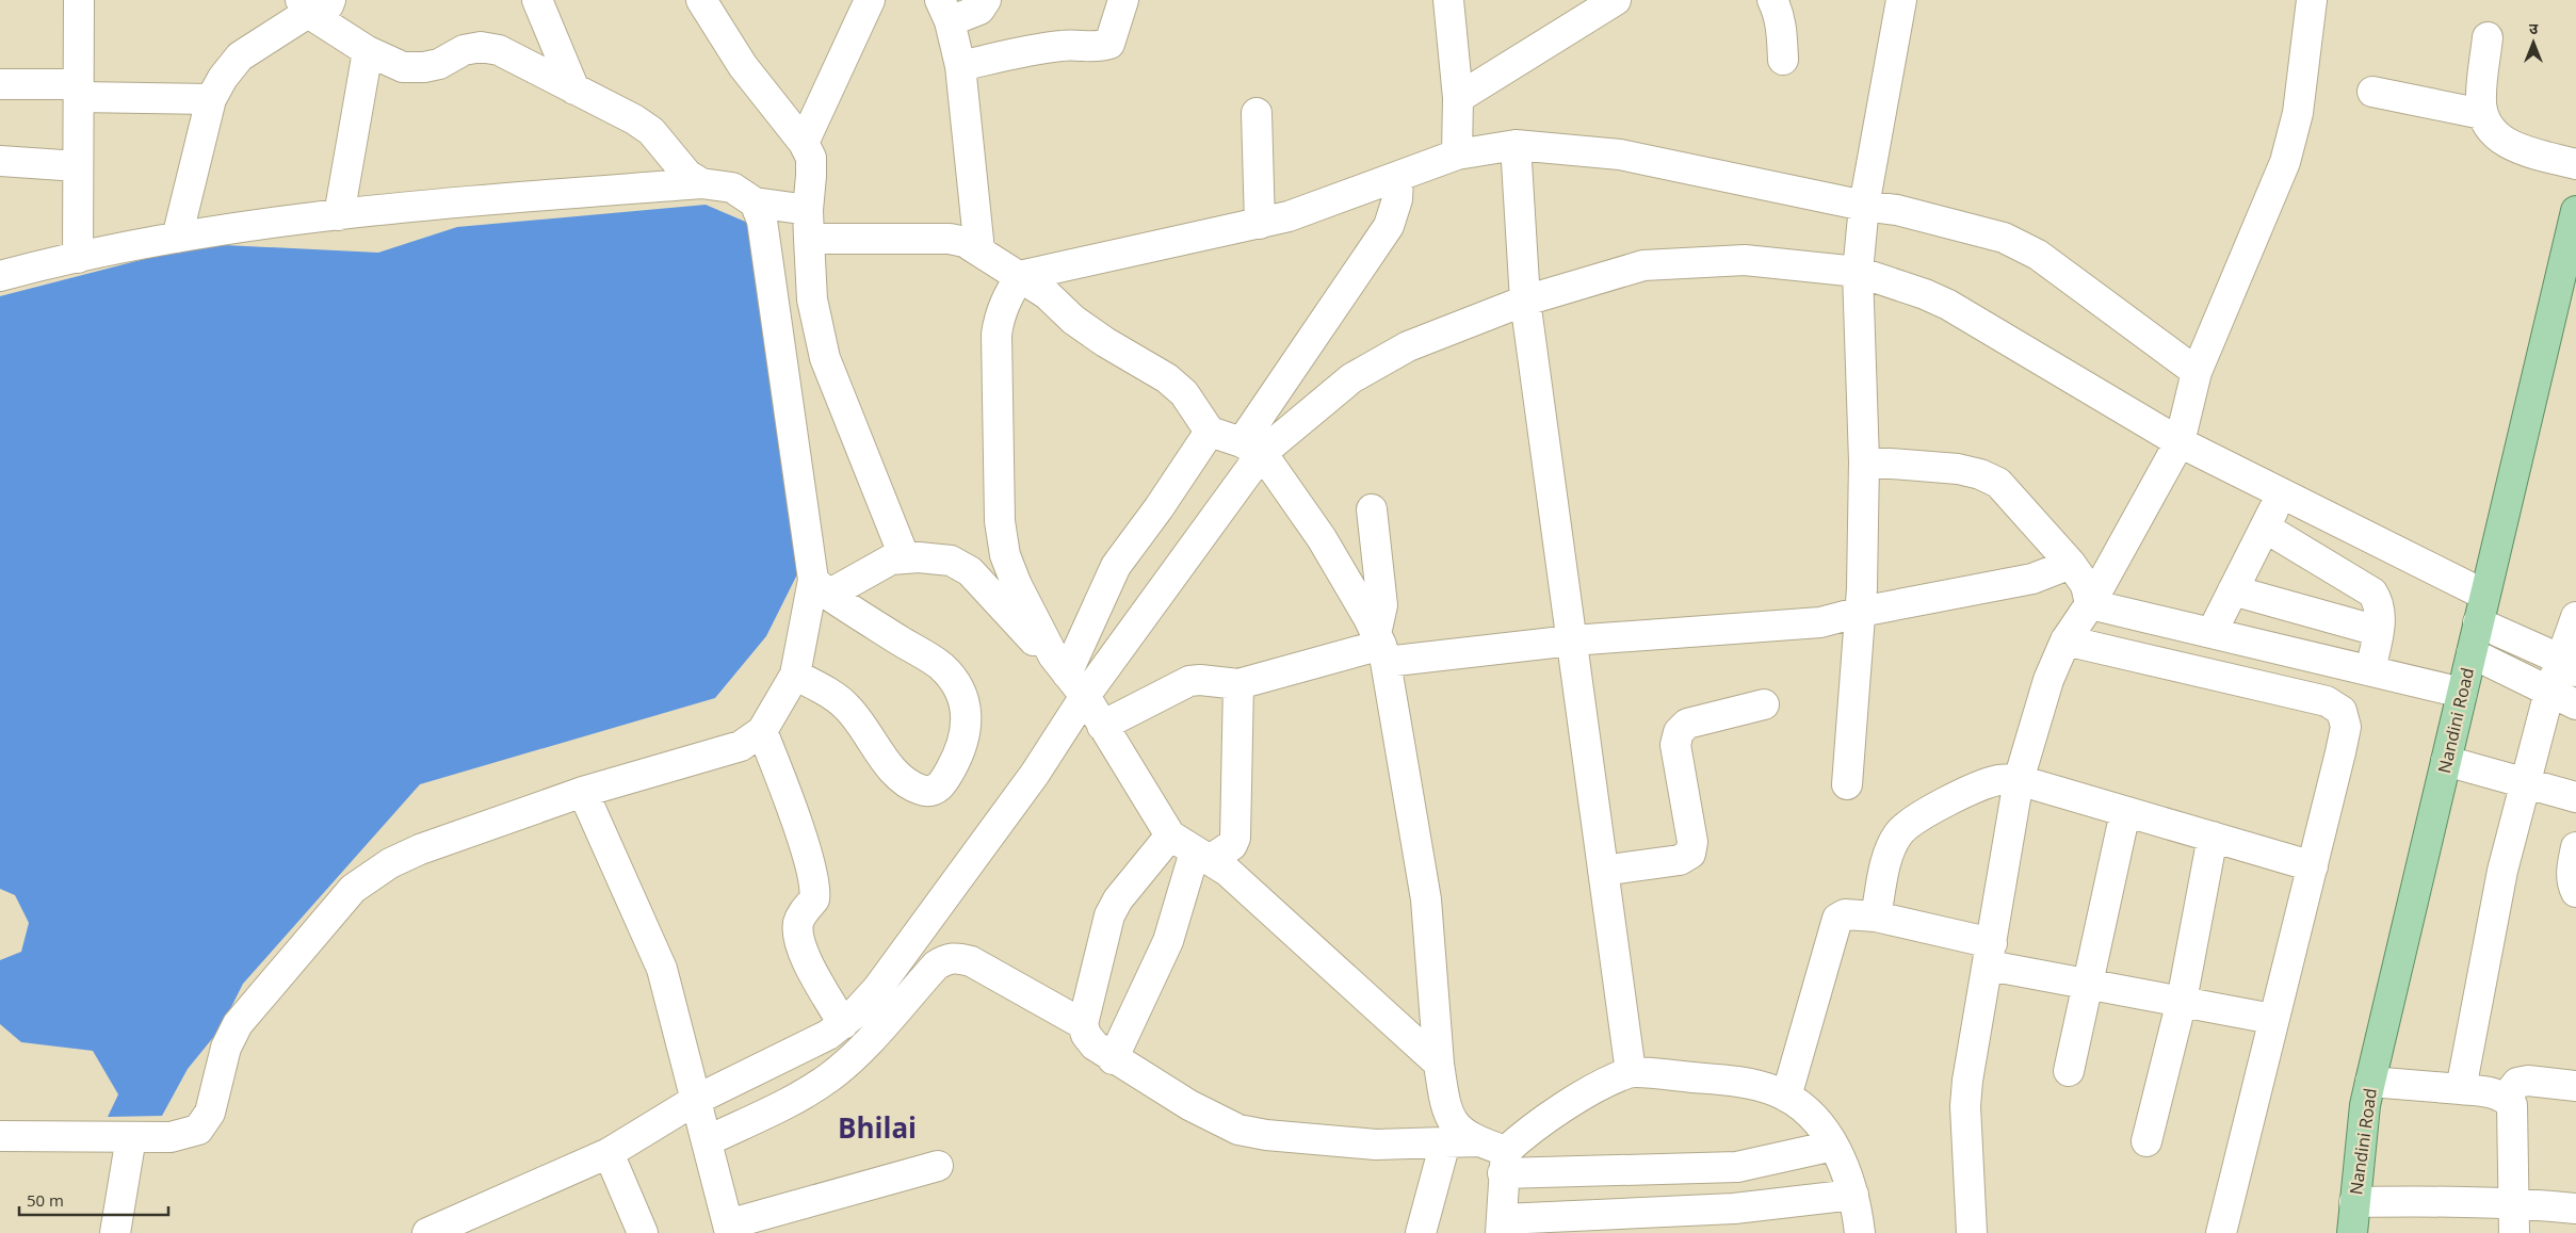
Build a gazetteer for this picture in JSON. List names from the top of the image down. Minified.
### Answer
{"streets":{"main road":["Nandini Road"]},"districts":["Bhilai"],"scale_bar":"50 m","north":"top"}
